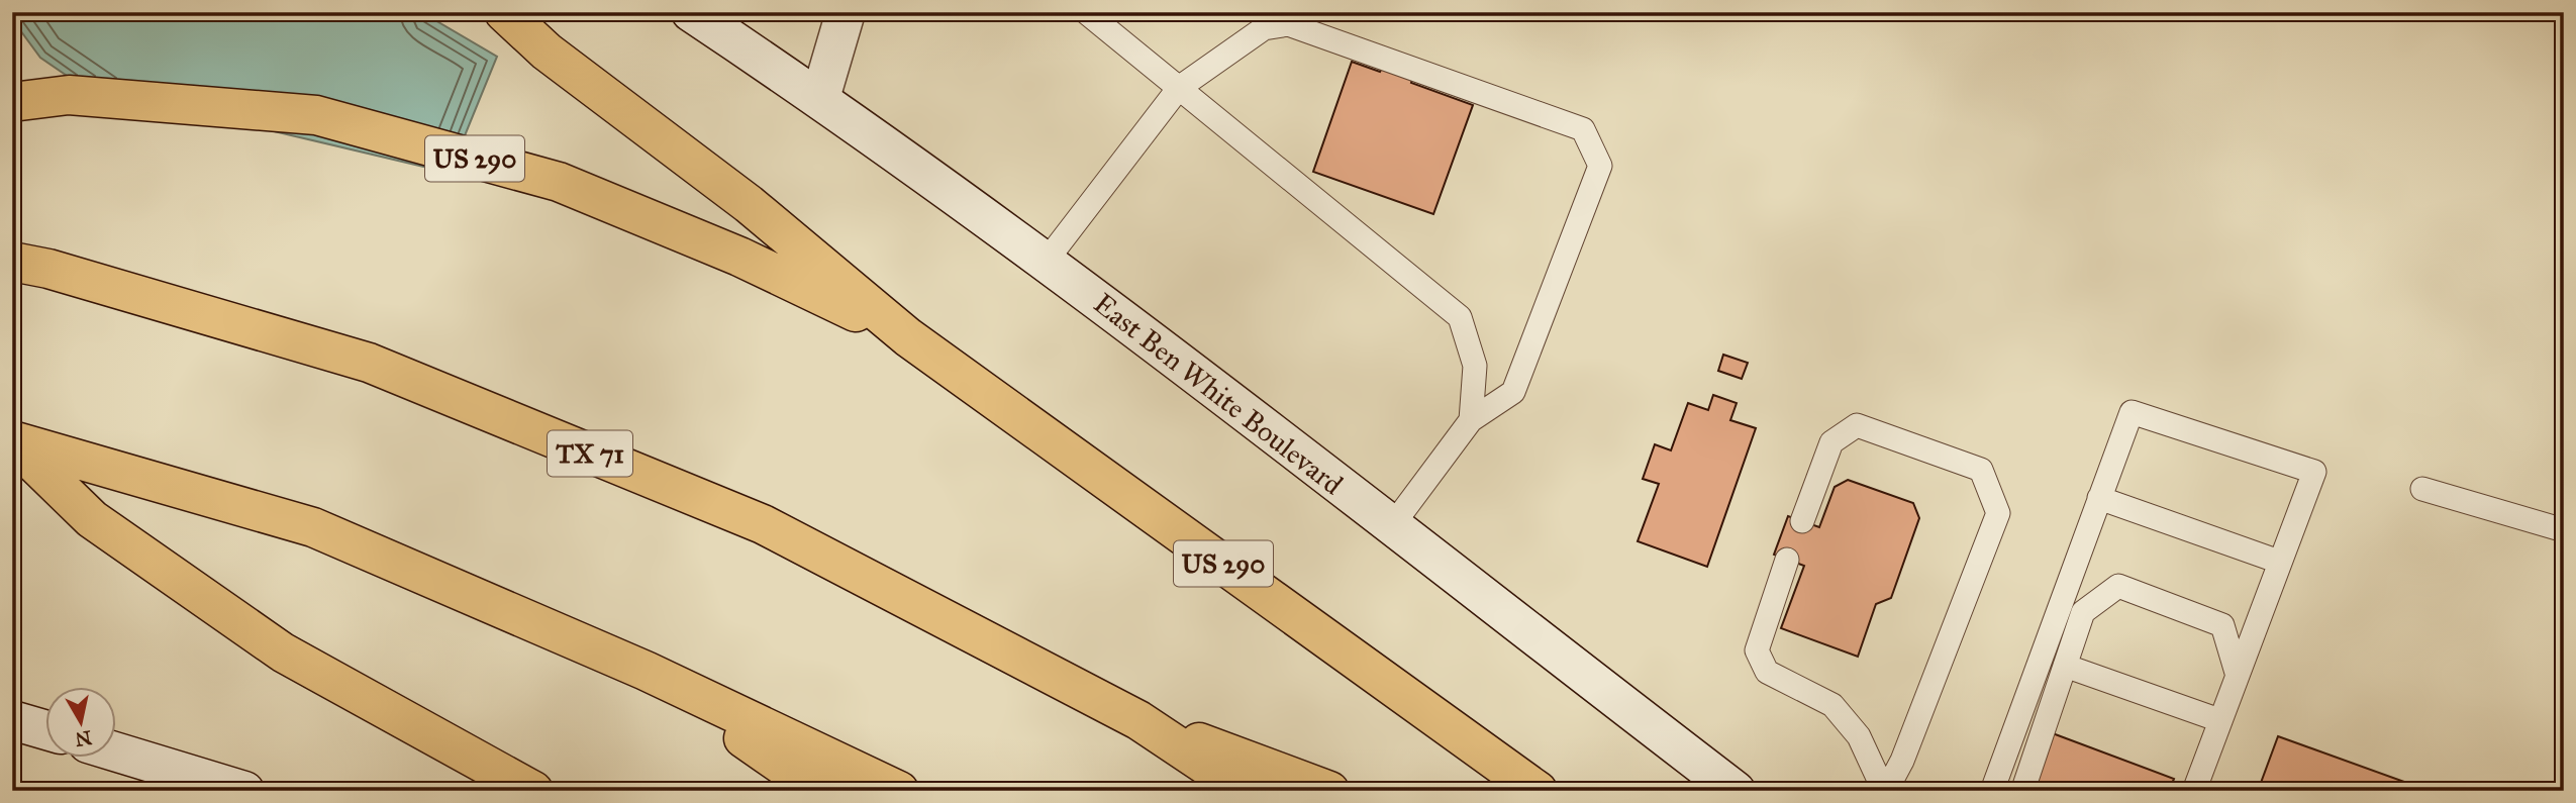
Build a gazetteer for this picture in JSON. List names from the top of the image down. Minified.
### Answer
{"streets":{"highway":["US 290","TX 71"],"main road":["East Ben White Boulevard"]},"north":"bottom"}
